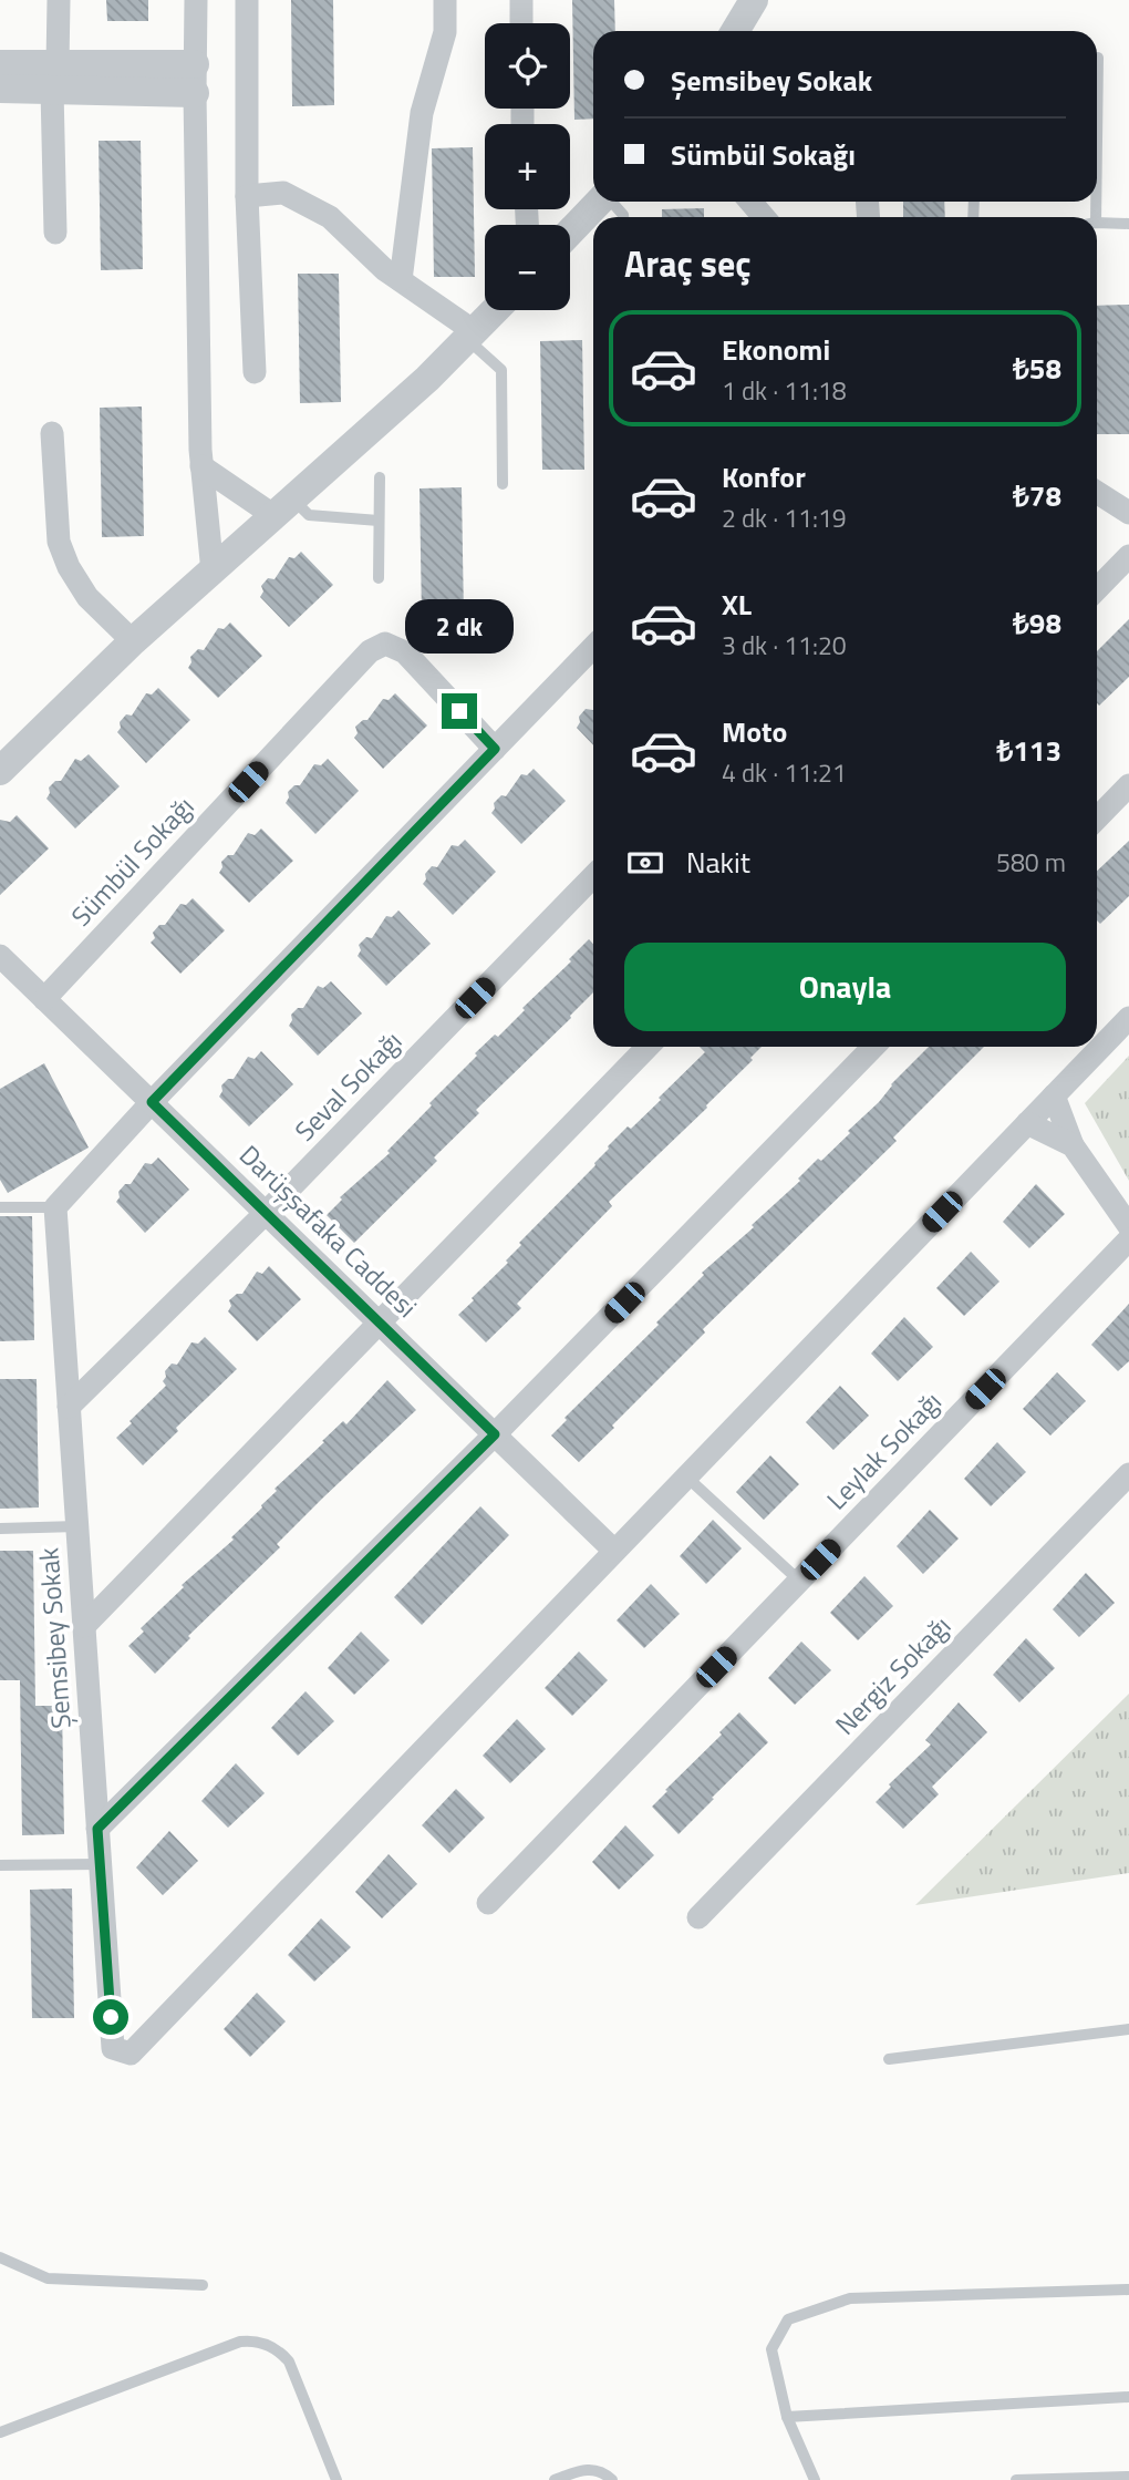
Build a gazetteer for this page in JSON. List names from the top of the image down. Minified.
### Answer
{"streets":{"street":["Sümbül Sokağı","Seval Sokağı","Darüşşafaka Caddesi","Leylak Sokağı","Şemsibey Sokak","Nergiz Sokağı"]},"crossings":[["Sümbül Sokağı","Darüşşafaka Caddesi"],["Seval Sokağı","Darüşşafaka Caddesi"],["Seval Sokağı","Şemsibey Sokak"],["Darüşşafaka Caddesi","Şemsibey Sokak"]],"page":{"map_buttons":["+","−"],"banner":["Şemsibey Sokak","Sümbül Sokağı"],"heading":"Araç seç","list":[{"name":"Ekonomi","note":"1 dk · 11:18","value":"₺58"},{"name":"Konfor","note":"2 dk · 11:19","value":"₺78"},{"name":"XL","note":"3 dk · 11:20","value":"₺98"},{"name":"Moto","note":"4 dk · 11:21","value":"₺113"}],"bubble":"2 dk","pay":["Nakit","580 m"],"buttons":"Onayla"}}
